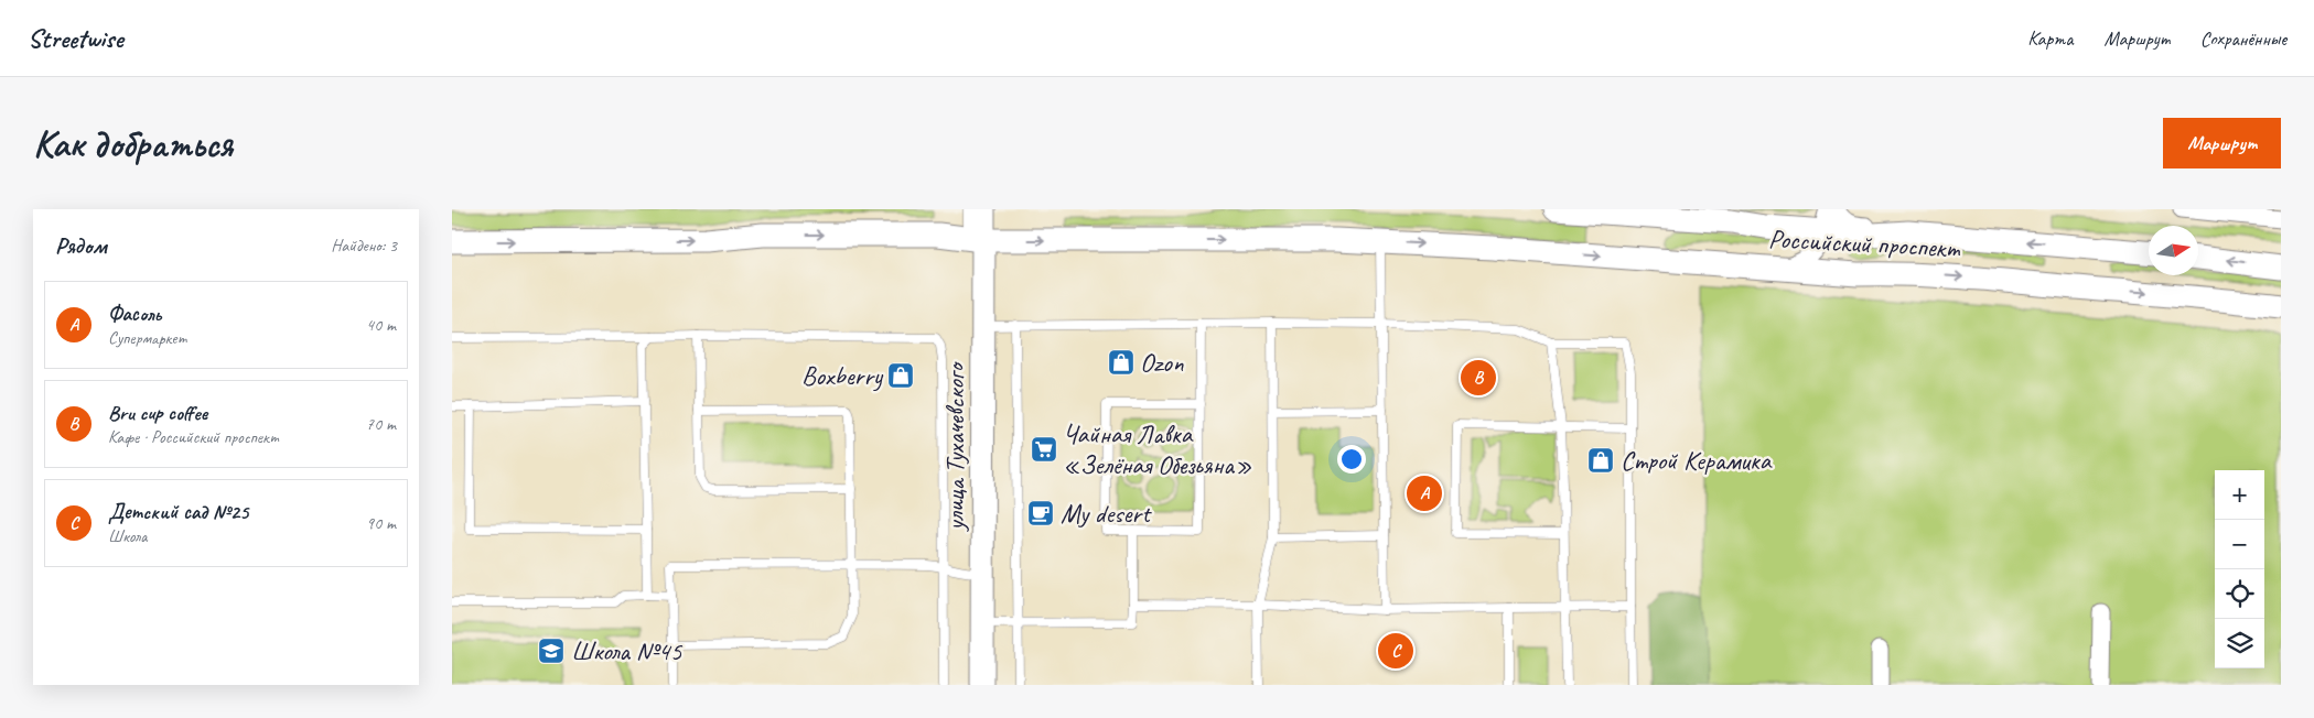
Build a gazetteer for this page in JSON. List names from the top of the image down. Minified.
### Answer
{"streets":{"main road":["Российский проспект","улица Тухачевского"]},"crossings":[["Российский проспект","улица Тухачевского"]],"places":{"shop":["Ozon","Boxberry","Строй Керамика"],"supermarket":["Чайная Лавка «Зелёная Обезьяна»"],"cafe":["My desert"],"school or university":["Школа №45"]},"north":"right","page":{"header":"Streetwise","nav":["Карта","Маршрут","Сохранённые"],"buttons":"Маршрут","title":"Как добраться","heading":["Рядом","Найдено: 3"],"list":[{"mark":"A","name":"Фасоль","note":"Супермаркет","value":"40 m"},{"mark":"B","name":"Bru cup coffee","note":"Кафе · Российский проспект","value":"70 m"},{"mark":"C","name":"Детский сад №25","note":"Школа","value":"90 m"}],"pins":["B","A","C"],"map_buttons":["+","−"]}}
